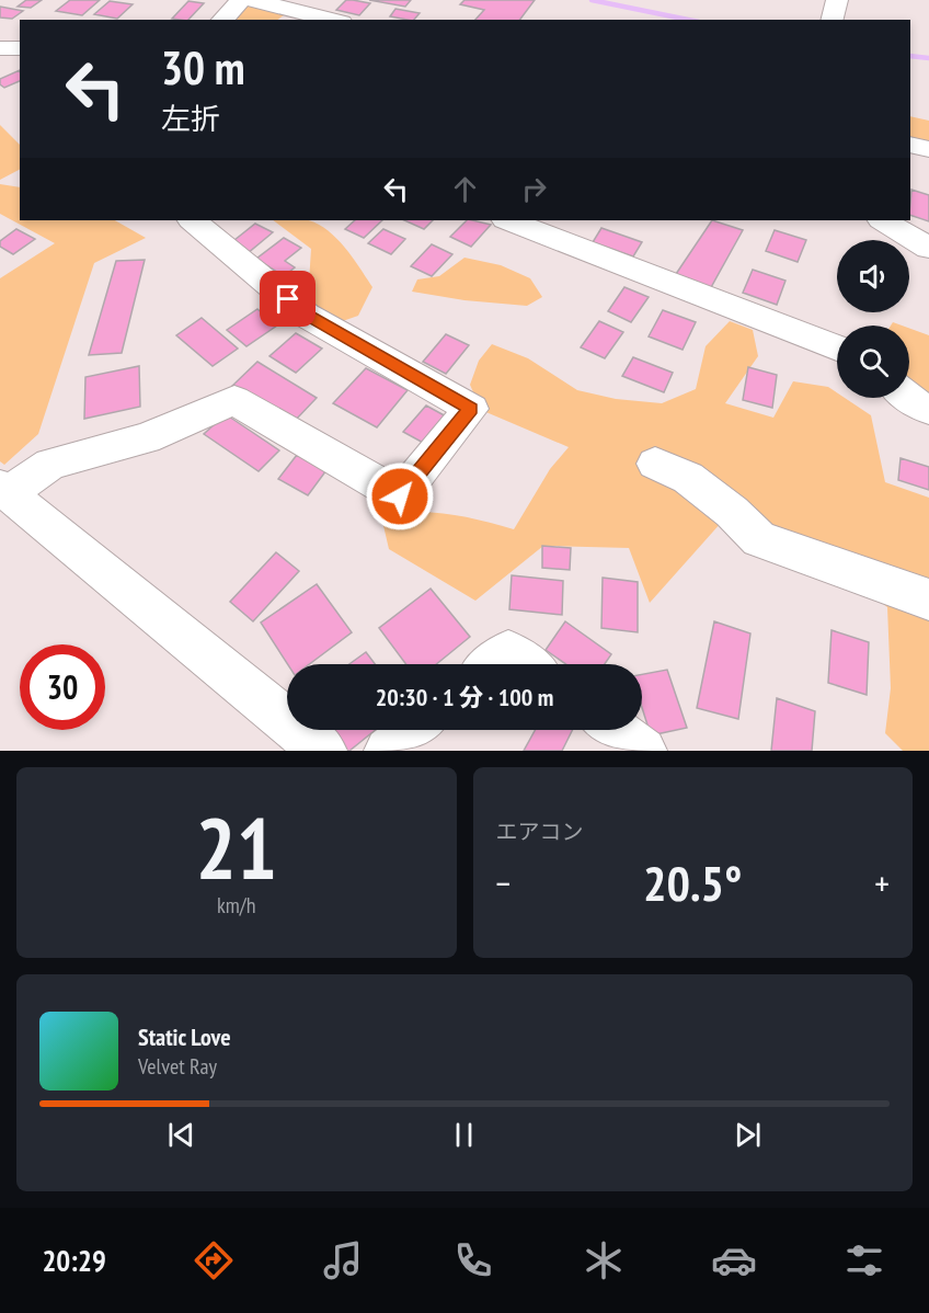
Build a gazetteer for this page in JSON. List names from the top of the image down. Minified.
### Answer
{"page":{"turn":["30 m","左折"],"limit":"30","trip":"20:30 · 1 分 · 100 m","tile":[["21","km/h"],"エアコン"],"heat":["−","20.5°","+"],"song":["Static Love","Velvet Ray"],"tabs":"20:29"}}
